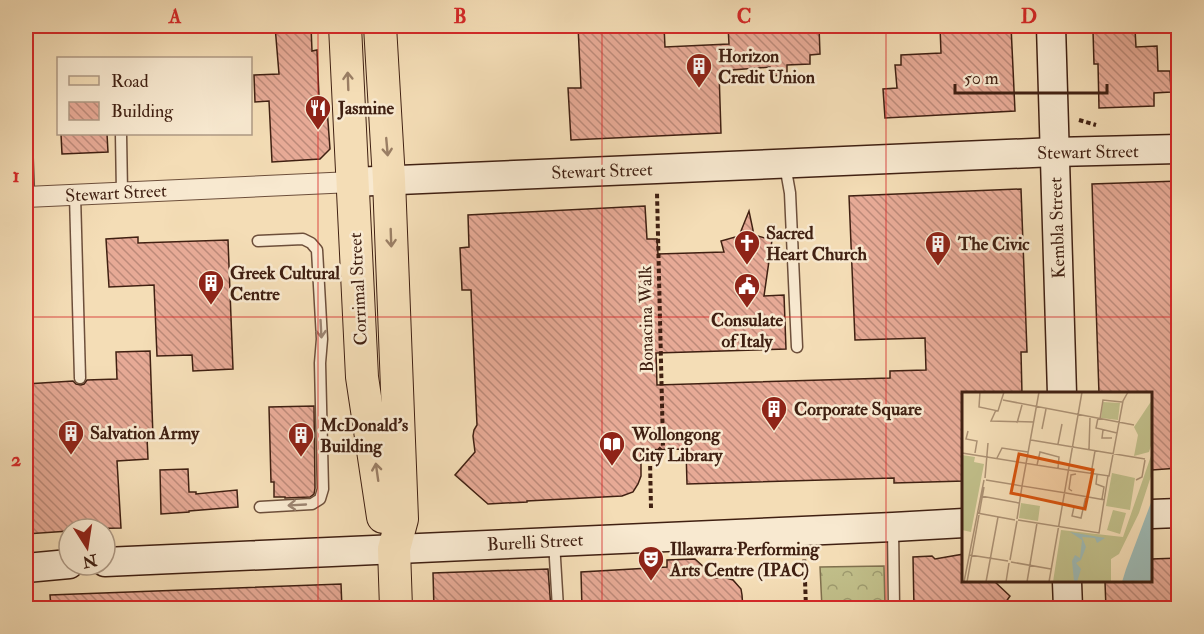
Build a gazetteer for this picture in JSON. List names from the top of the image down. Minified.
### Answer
{"streets":{"main road":["Stewart Street","Kembla Street","Corrimal Street","Burelli Street"],"path":["Bonacina Walk"]},"crossings":[["Stewart Street","Kembla Street"],["Stewart Street","Corrimal Street"],["Corrimal Street","Burelli Street"]],"places":{"building":["Horizon Credit Union","The Civic","Greek Cultural Centre","Corporate Square","Salvation Army","McDonald's Building"],"restaurant":["Jasmine"],"church":["Sacred Heart Church"],"public building":["Consulate of Italy"],"library":["Wollongong City Library"],"theatre":["Illawarra Performing Arts Centre (IPAC)"]},"legend":["Road","Building"],"scale_bar":"50 m","north":"bottom","grid":{"columns":["A","B","C","D"],"rows":["1","2"]}}
